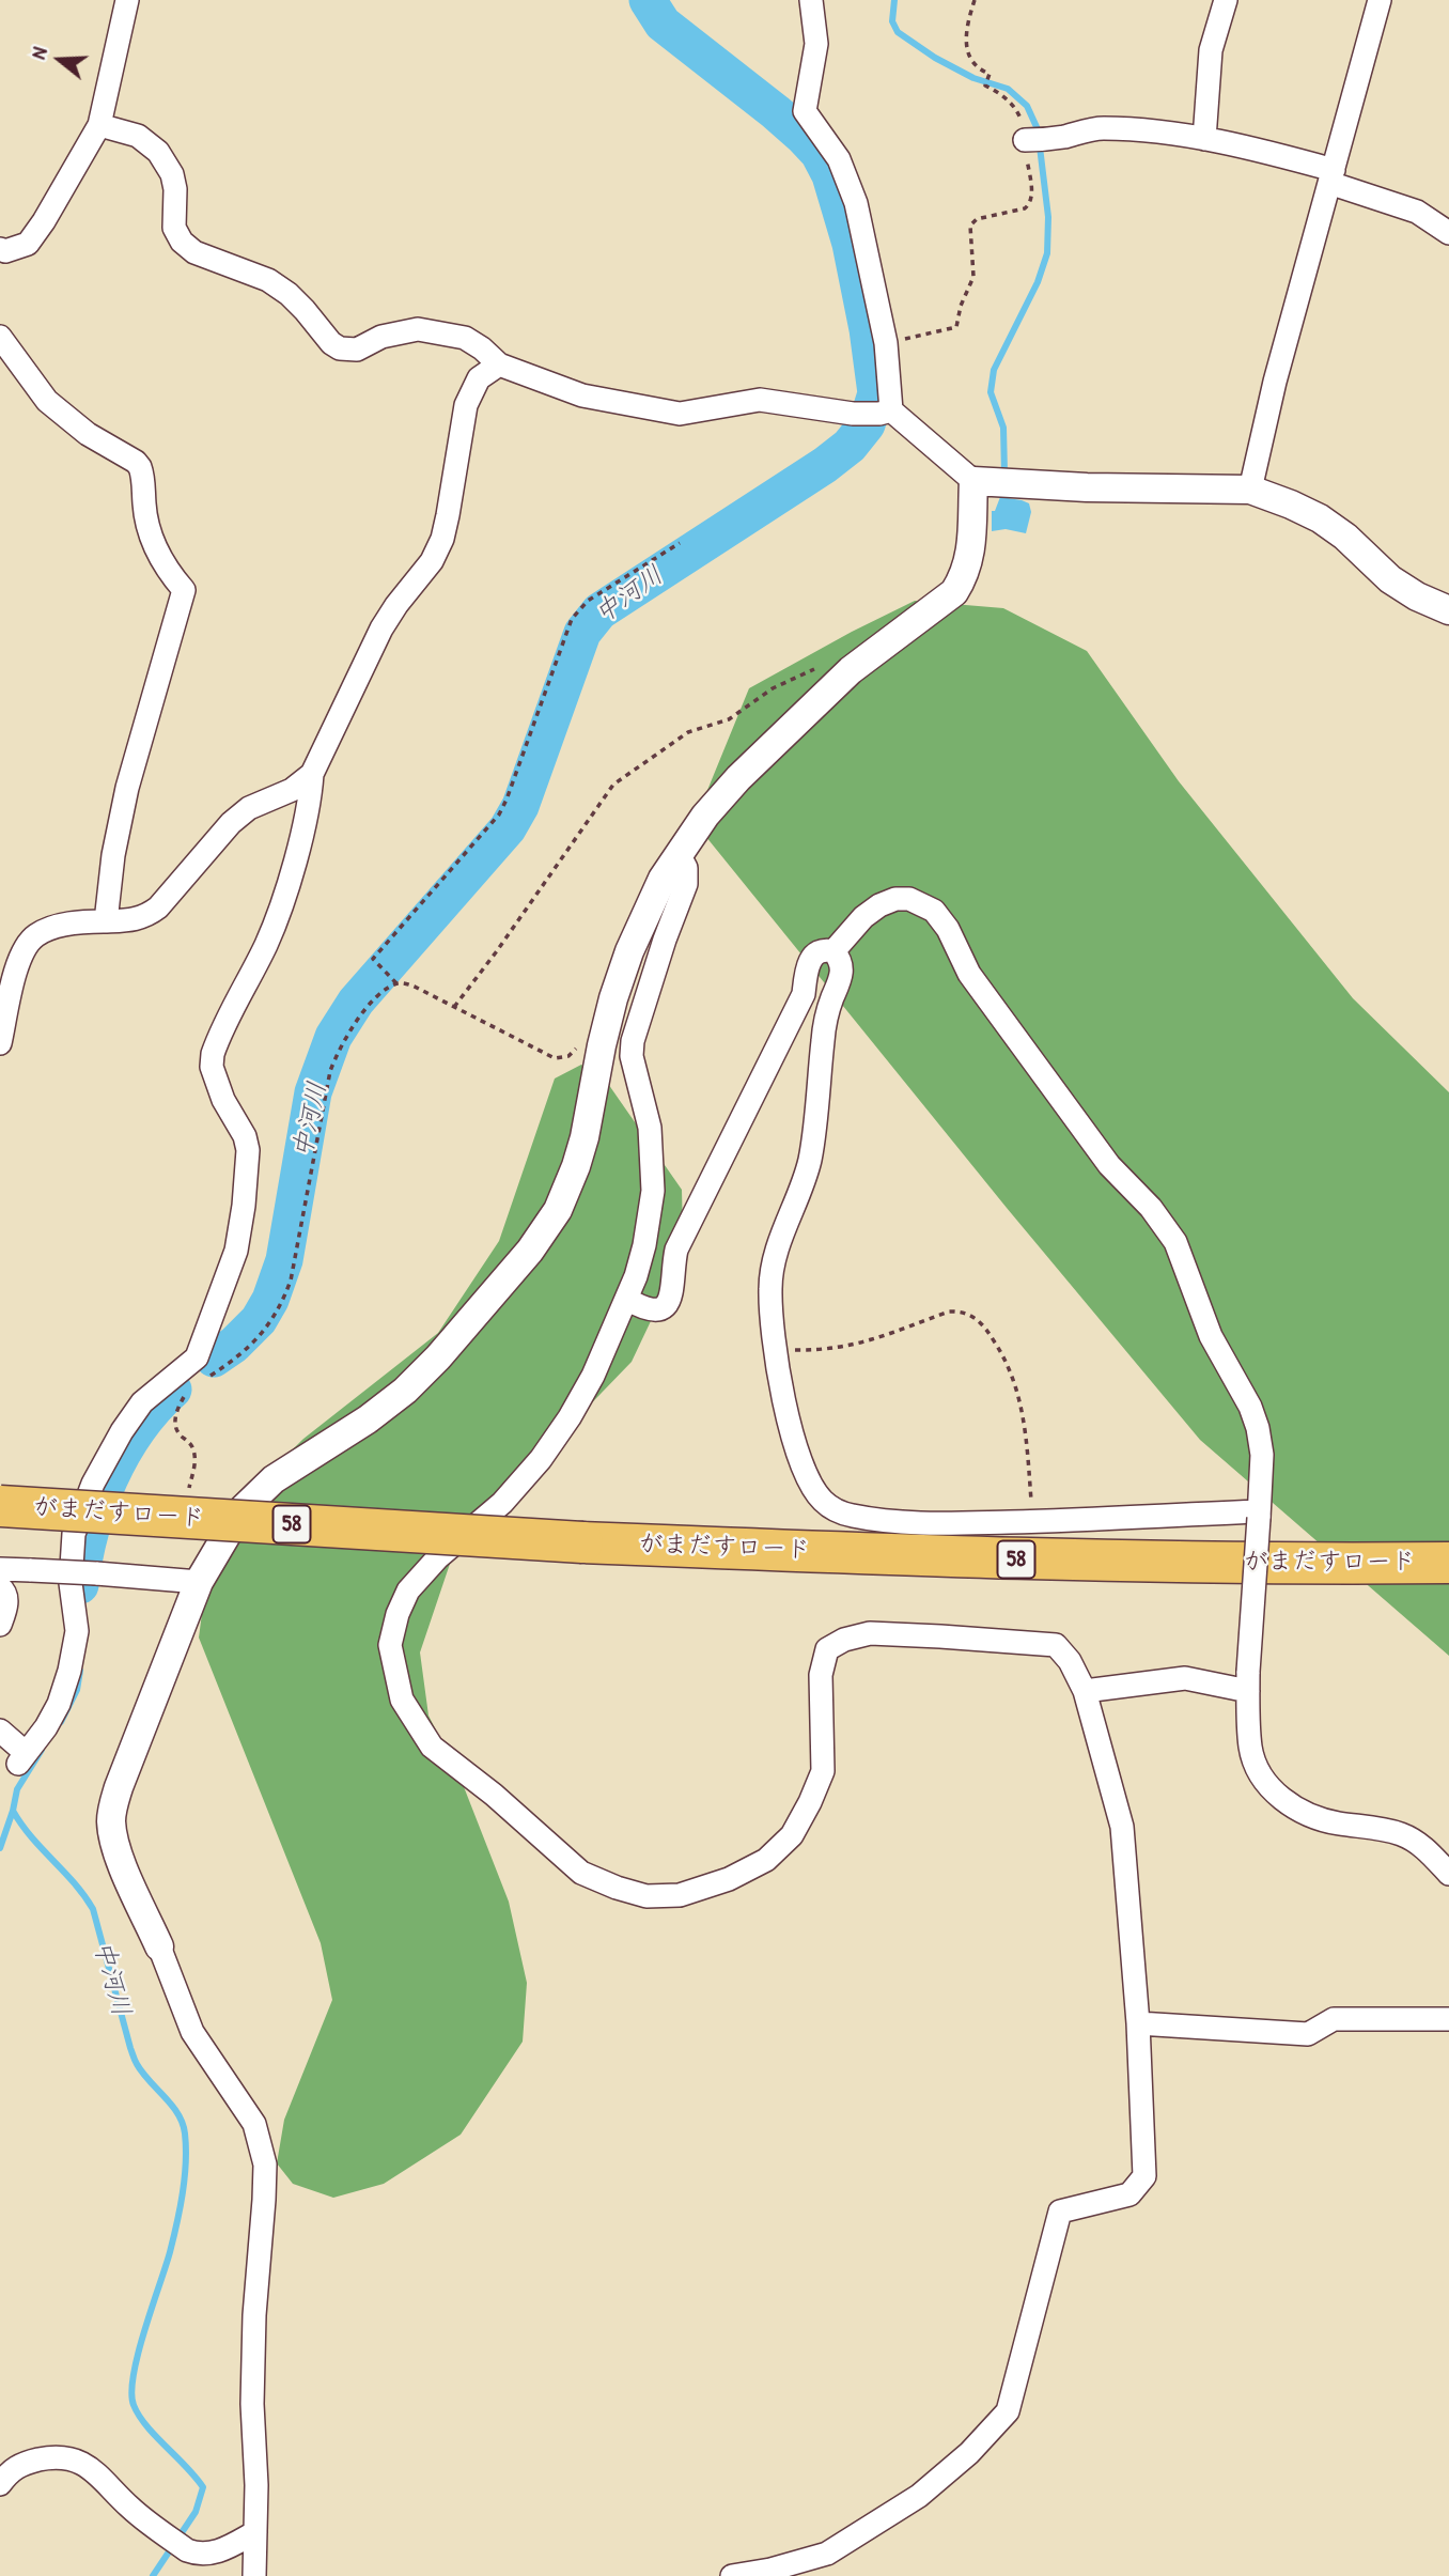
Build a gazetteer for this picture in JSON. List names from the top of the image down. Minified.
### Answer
{"streets":{"highway":["がまだすロード","58"]},"water":["中河川"],"north":"left"}
